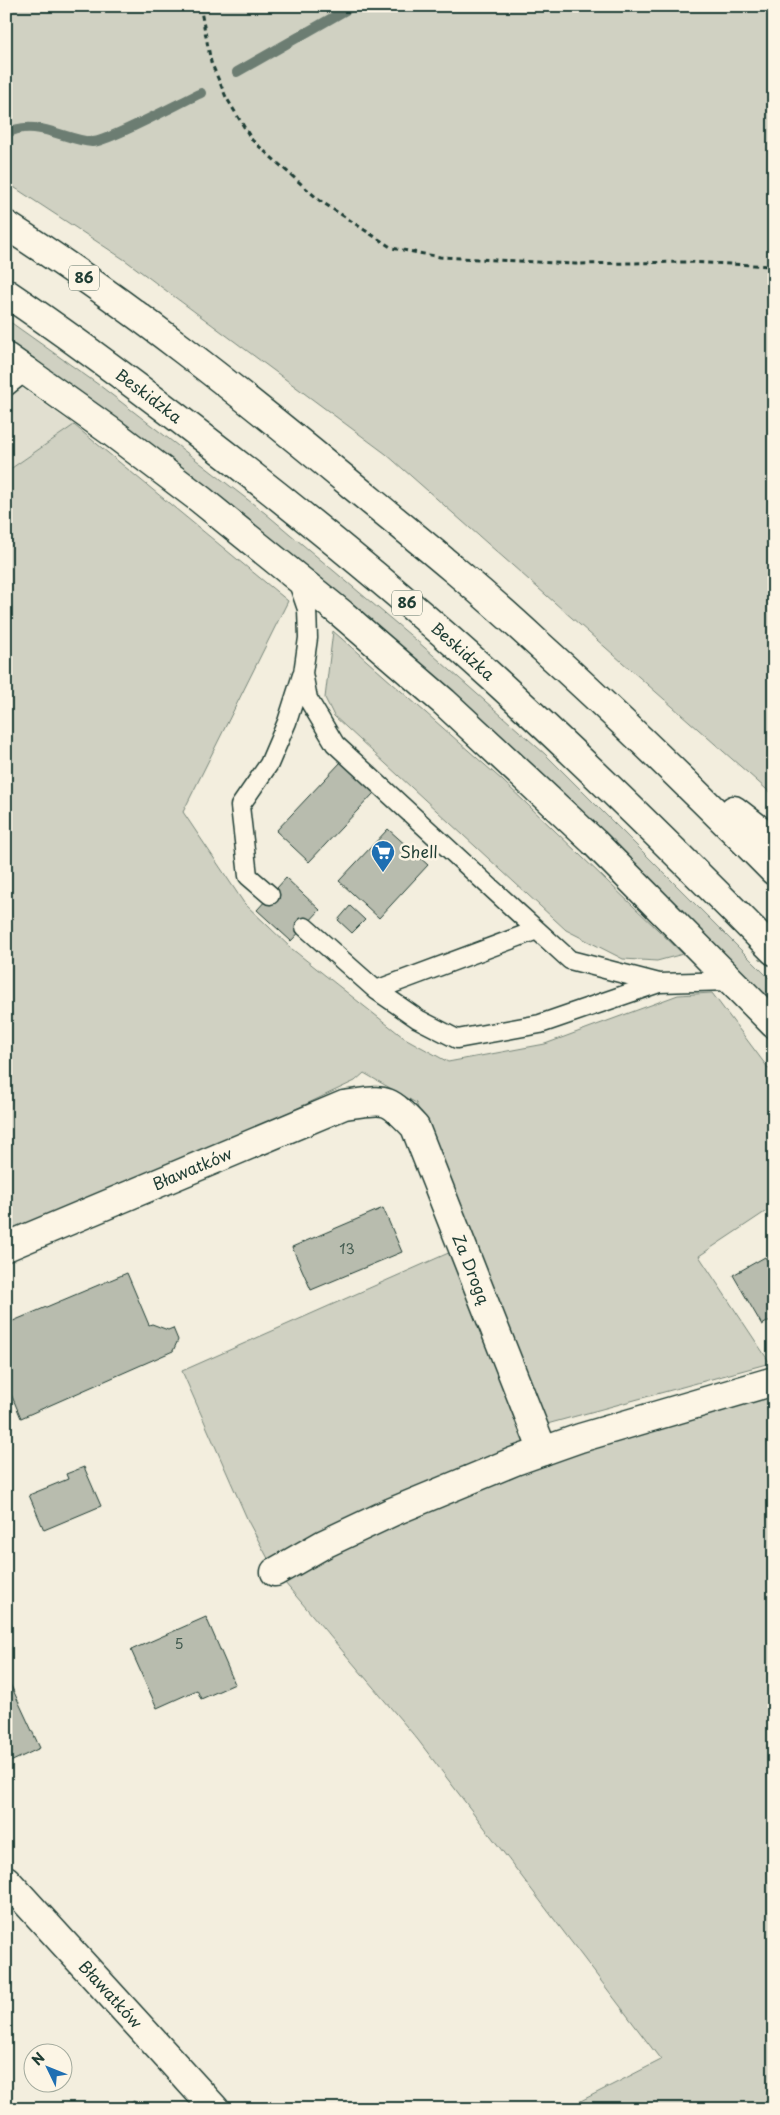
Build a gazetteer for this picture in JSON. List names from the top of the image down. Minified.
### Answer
{"streets":{"street":["86","Beskidzka","Bławatków","Za Drogą"]},"crossings":[["Bławatków","Za Drogą"]],"places":{"supermarket":["Shell"]},"house_numbers":["13","5"],"north":"top left"}
